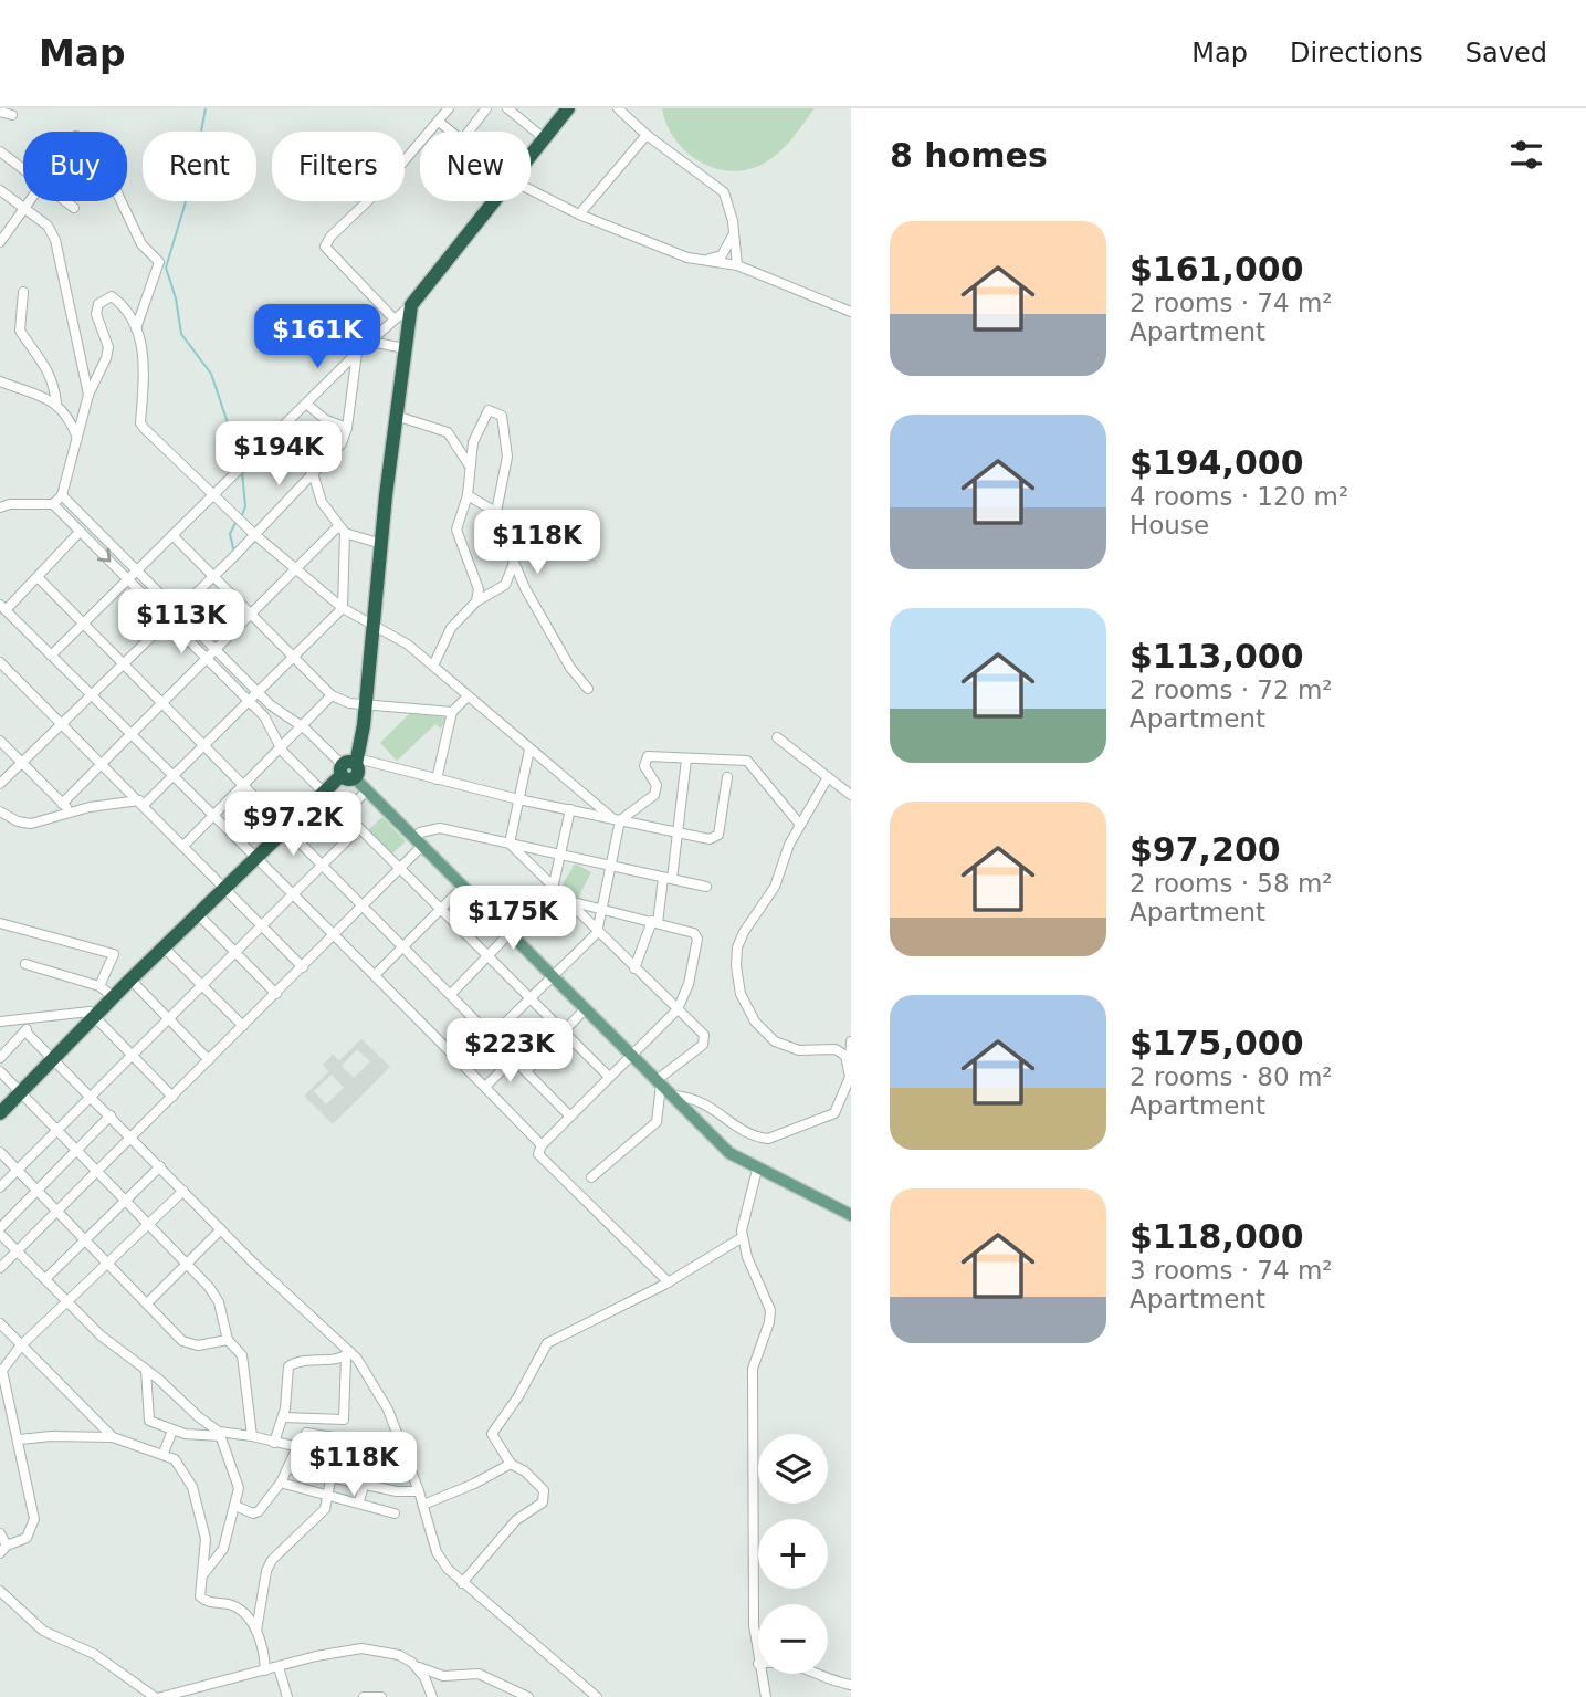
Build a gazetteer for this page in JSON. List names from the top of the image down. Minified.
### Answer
{"page":{"header":"Map","nav":["Map","Directions","Saved"],"heading":"8 homes","chip":["Buy","Rent","Filters","New"],"list":[{"name":"$161,000","note":"2 rooms · 74 m² · Apartment"},{"name":"$194,000","note":"4 rooms · 120 m² · House"},{"name":"$113,000","note":"2 rooms · 72 m² · Apartment"},{"name":"$97,200","note":"2 rooms · 58 m² · Apartment"},{"name":"$175,000","note":"2 rooms · 80 m² · Apartment"},{"name":"$118,000","note":"3 rooms · 74 m² · Apartment"}],"price":["$161K","$194K","$118K","$113K","$97.2K","$175K","$223K","$118K"],"map_buttons":["+","−"]}}
